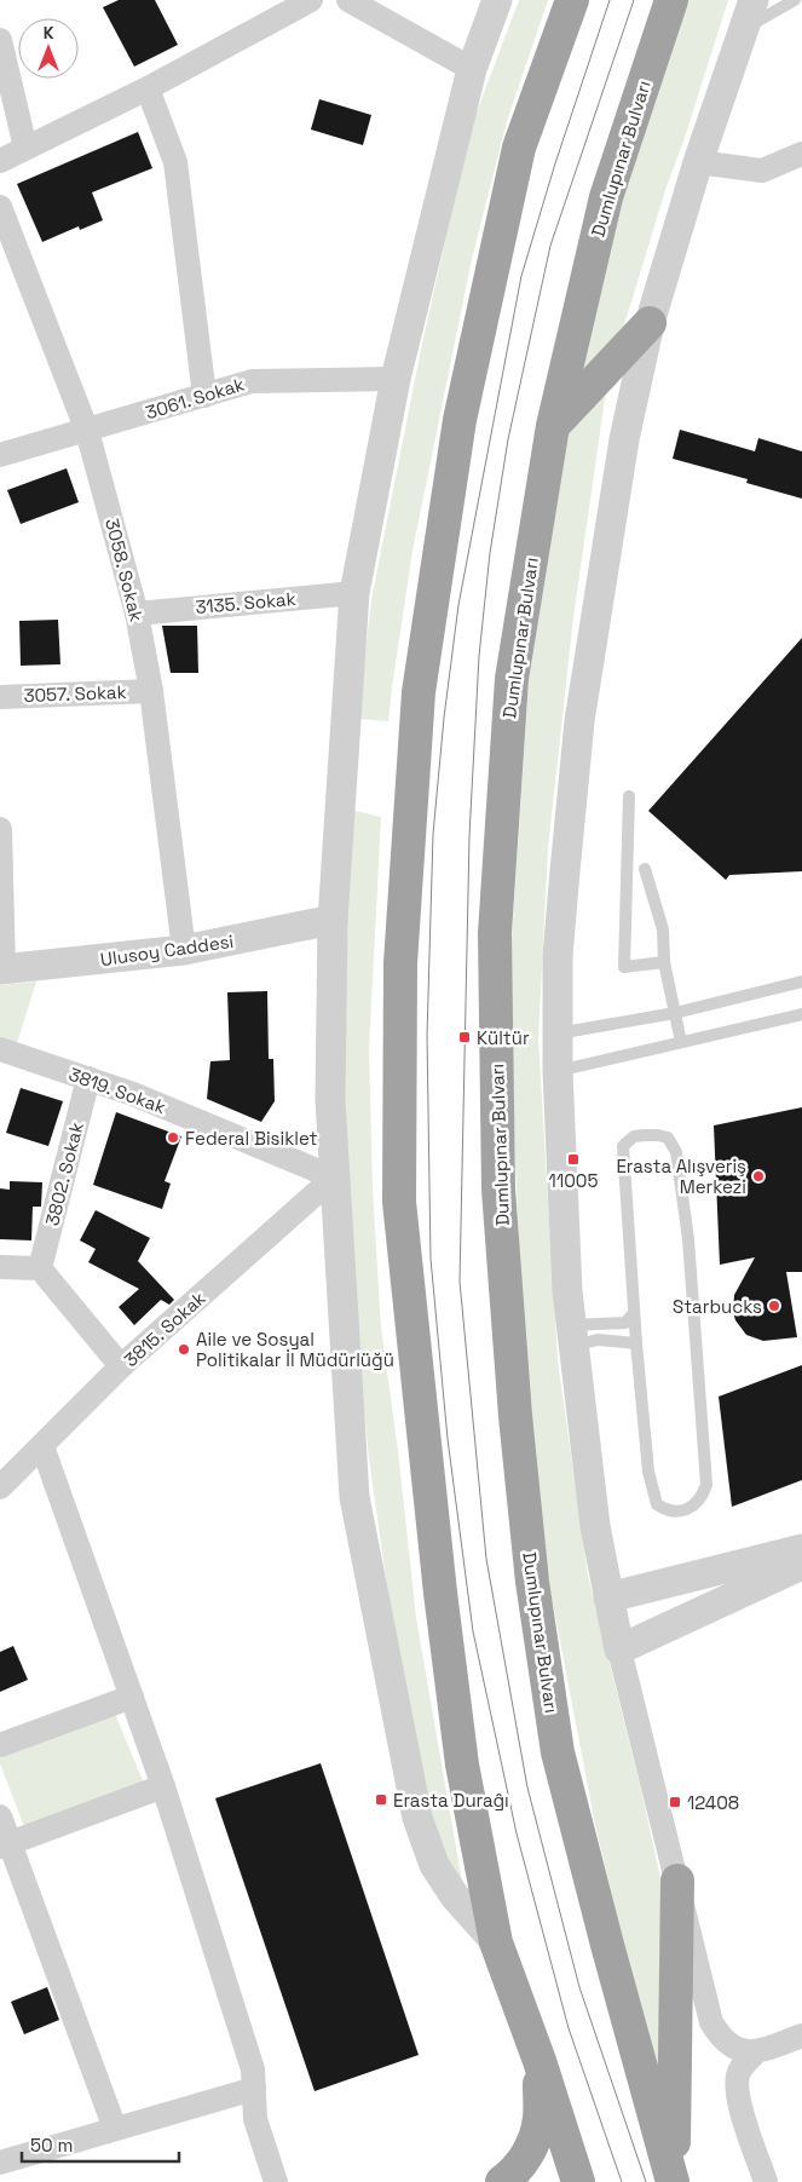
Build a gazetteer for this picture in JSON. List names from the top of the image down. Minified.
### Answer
{"streets":{"highway":["Dumlupınar Bulvarı"],"street":["3061. Sokak","3058. Sokak","3135. Sokak","3057. Sokak","Ulusoy Caddesi","3819. Sokak","3802. Sokak","3815. Sokak"]},"crossings":[["3061. Sokak","3058. Sokak"],["3058. Sokak","3135. Sokak"],["3058. Sokak","3057. Sokak"],["3058. Sokak","Ulusoy Caddesi"],["3819. Sokak","3802. Sokak"],["3819. Sokak","3815. Sokak"]],"places":{"transit":["Kültür","11005","Erasta Duraĝı","12408"],"other":["Federal Bisiklet","Erasta Alışveriş Merkezi","Starbucks","Aile ve Sosyal Politikalar İl Müdürlüğü"]},"scale_bar":"50 m","north":"top"}
